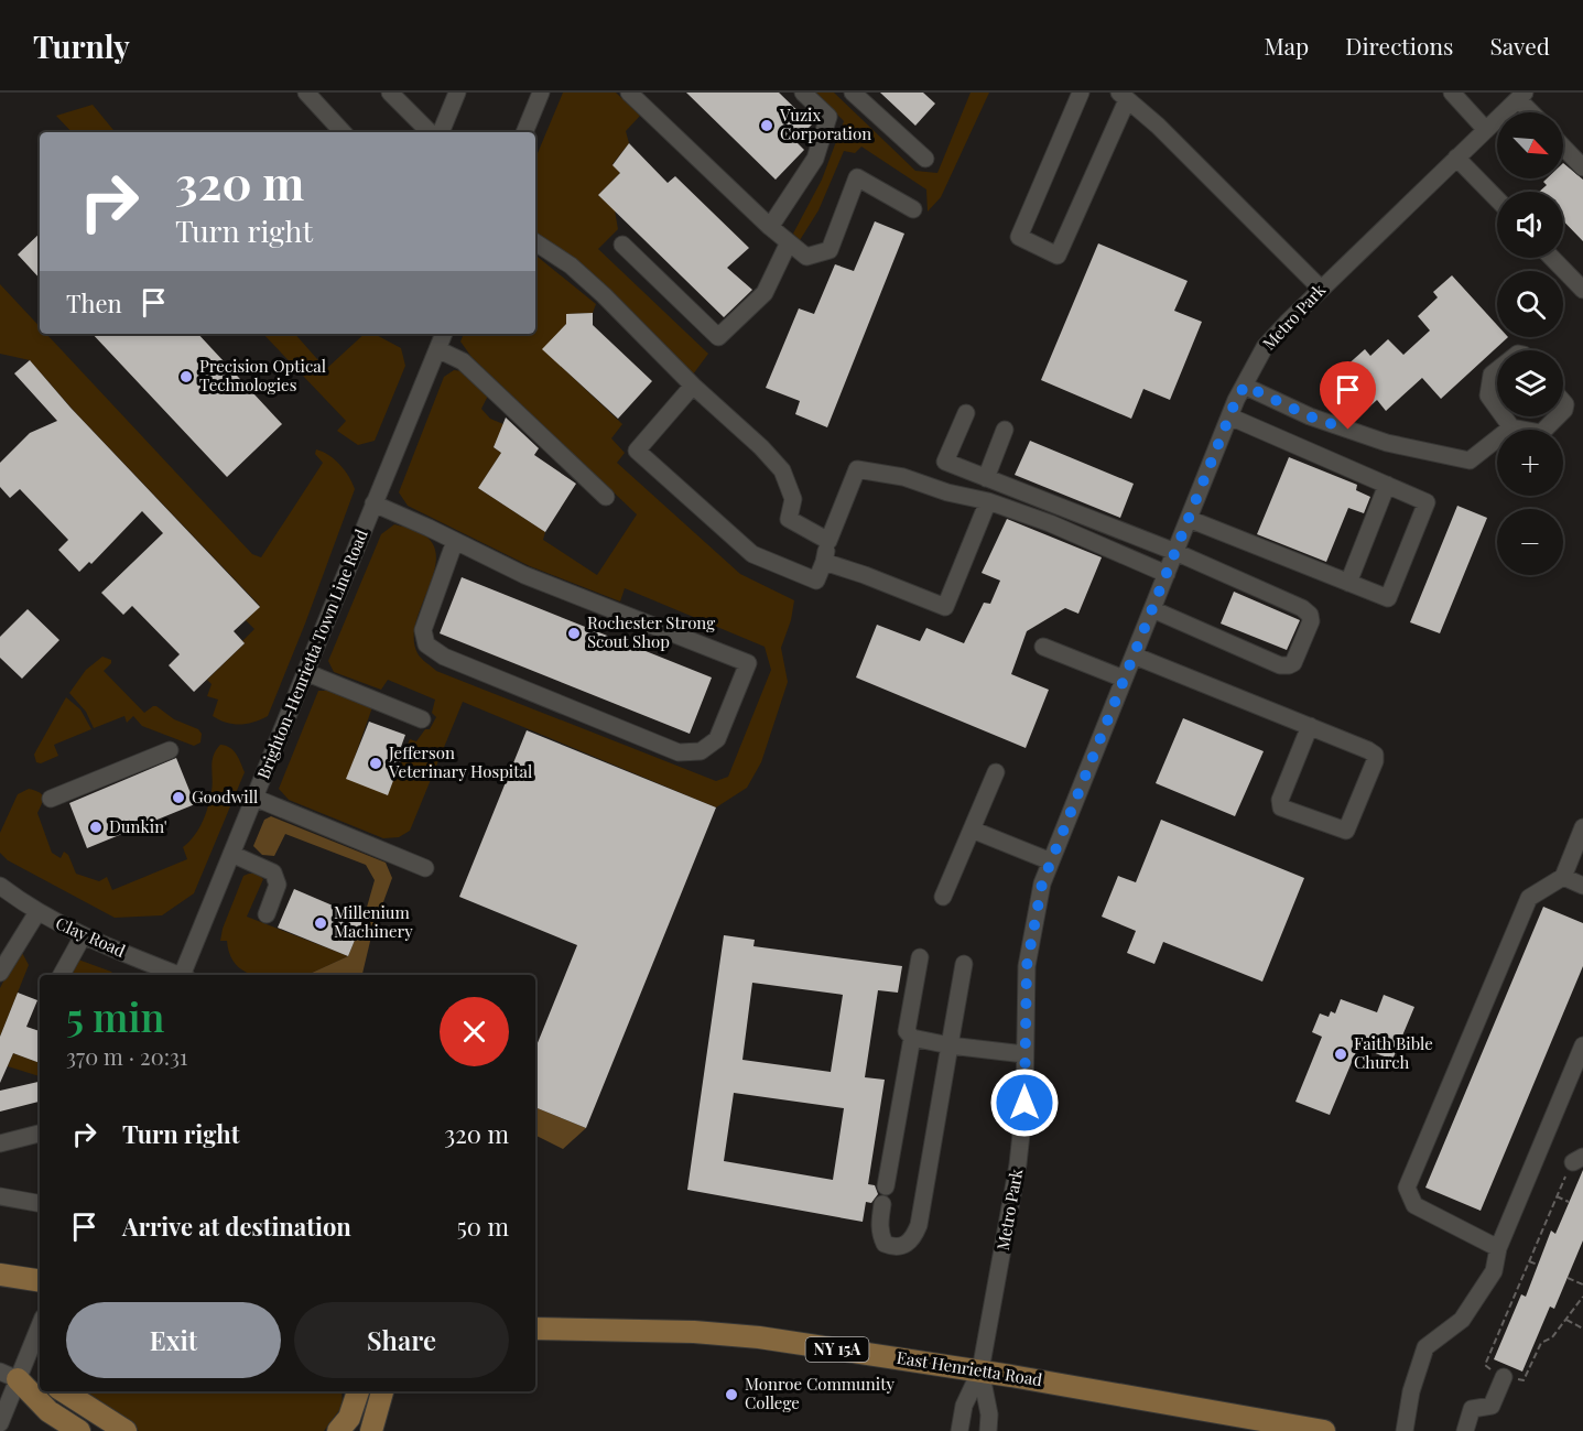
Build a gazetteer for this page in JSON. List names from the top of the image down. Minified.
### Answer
{"streets":{"main road":["NY 15A","East Henrietta Road"],"street":["Metro Park","Brighton-Henrietta Town Line Road","Clay Road"]},"crossings":[["Metro Park","East Henrietta Road"]],"places":["Vuzix Corporation","Precision Optical Technologies","Rochester Strong Scout Shop","Jefferson Veterinary Hospital","Goodwill","Dunkin'","Millenium Machinery","Faith Bible Church","Monroe Community College"],"north":"bottom right","page":{"header":"Turnly","nav":["Map","Directions","Saved"],"map_buttons":["+","−"],"turn":["320 m","Turn right"],"then":"Then","heading":["5 min","370 m · 20:31"],"list":[{"name":"Turn right","value":"320 m"},{"name":"Arrive at destination","value":"50 m"}],"buttons":["Exit","Share"]}}
